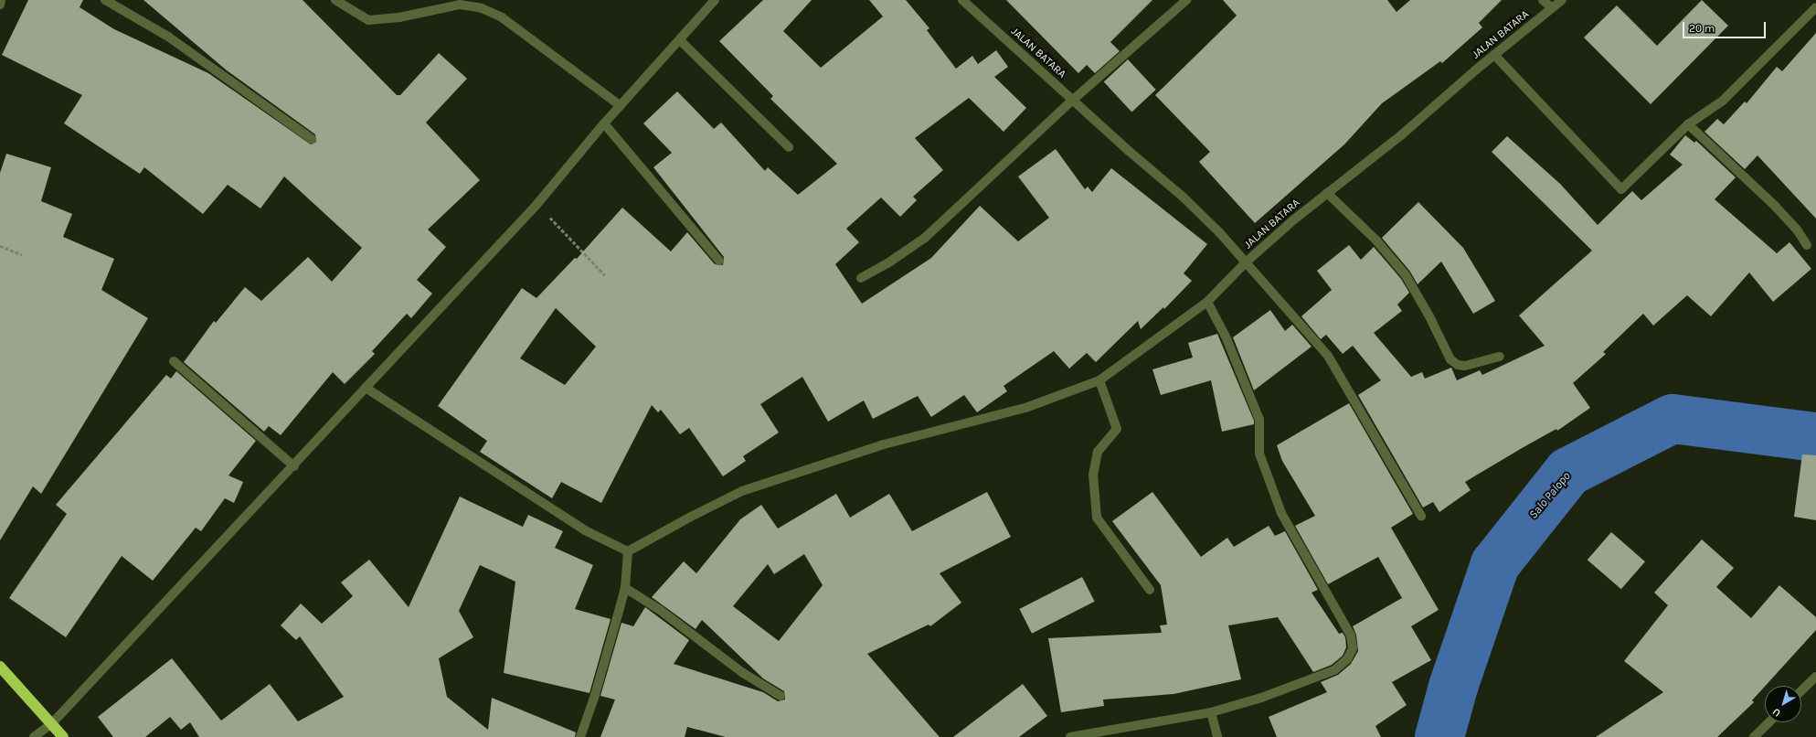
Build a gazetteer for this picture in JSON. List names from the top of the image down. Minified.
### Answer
{"streets":{"street":["JALAN BATARA"]},"water":["Salo Palopo"],"scale_bar":"20 m","north":"bottom left"}
